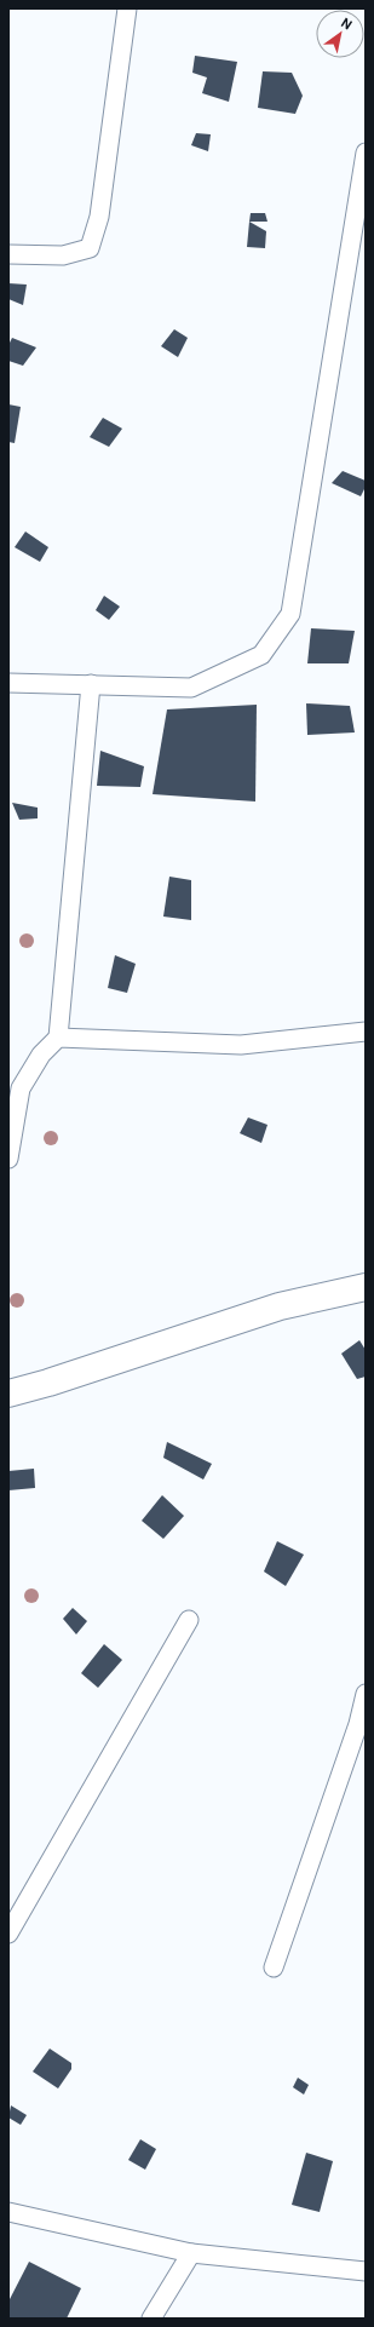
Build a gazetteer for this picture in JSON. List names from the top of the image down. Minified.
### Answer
{"north":"top right"}
